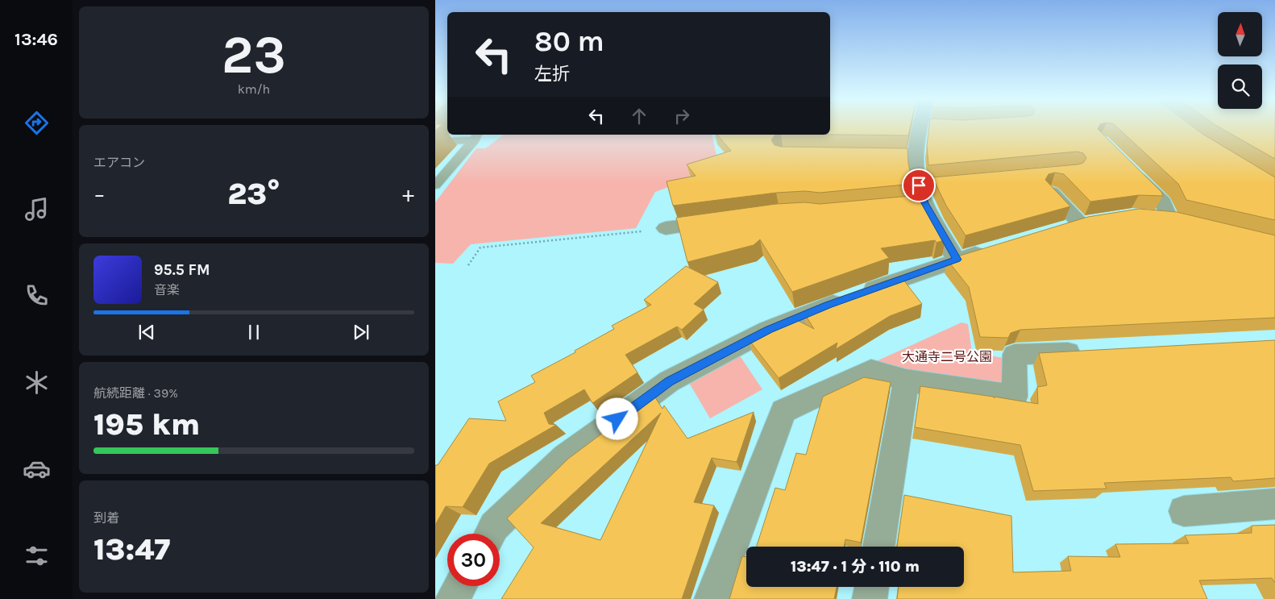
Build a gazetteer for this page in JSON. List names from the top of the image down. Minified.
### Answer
{"parks":["大通寺二号公園"],"north":"top","page":{"tabs":"13:46","tile":[["23","km/h"],"エアコン",["航続距離 · 39%","195 km"],["到着","13:47"]],"turn":["80 m","左折"],"heat":["−","23°","+"],"song":["95.5 FM","音楽"],"limit":"30","trip":"13:47 · 1 分 · 110 m"}}
